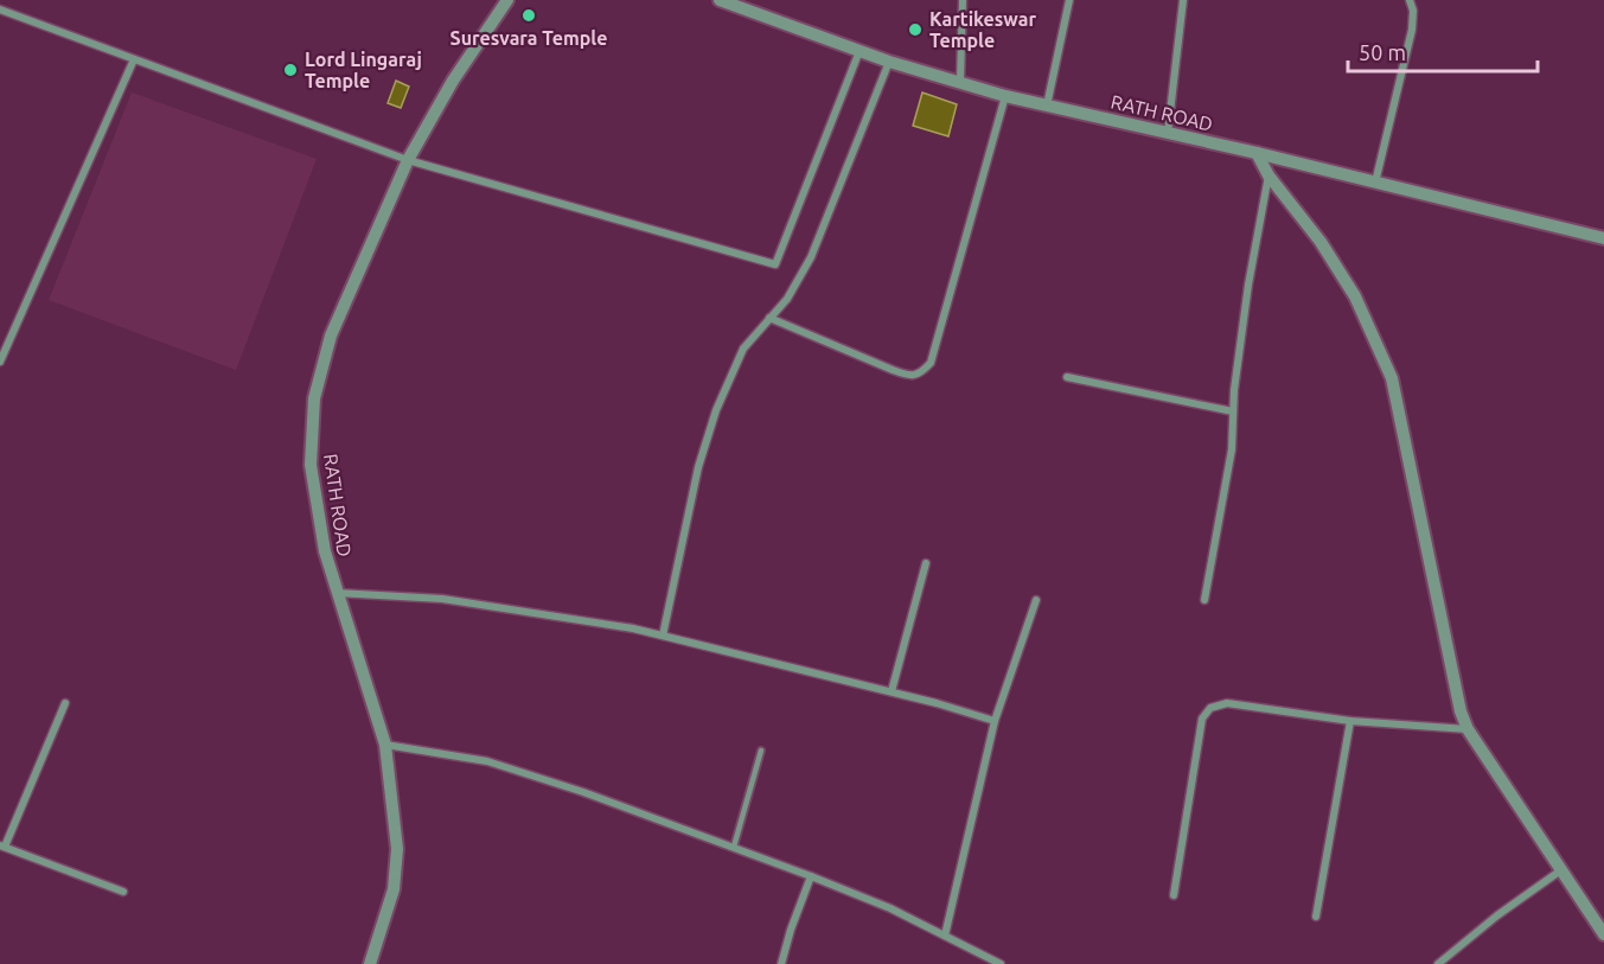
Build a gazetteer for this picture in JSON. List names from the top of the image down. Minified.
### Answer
{"streets":{"street":["RATH ROAD"]},"places":["Suresvara Temple","Kartikeswar Temple","Lord Lingaraj Temple"],"scale_bar":"50 m"}
